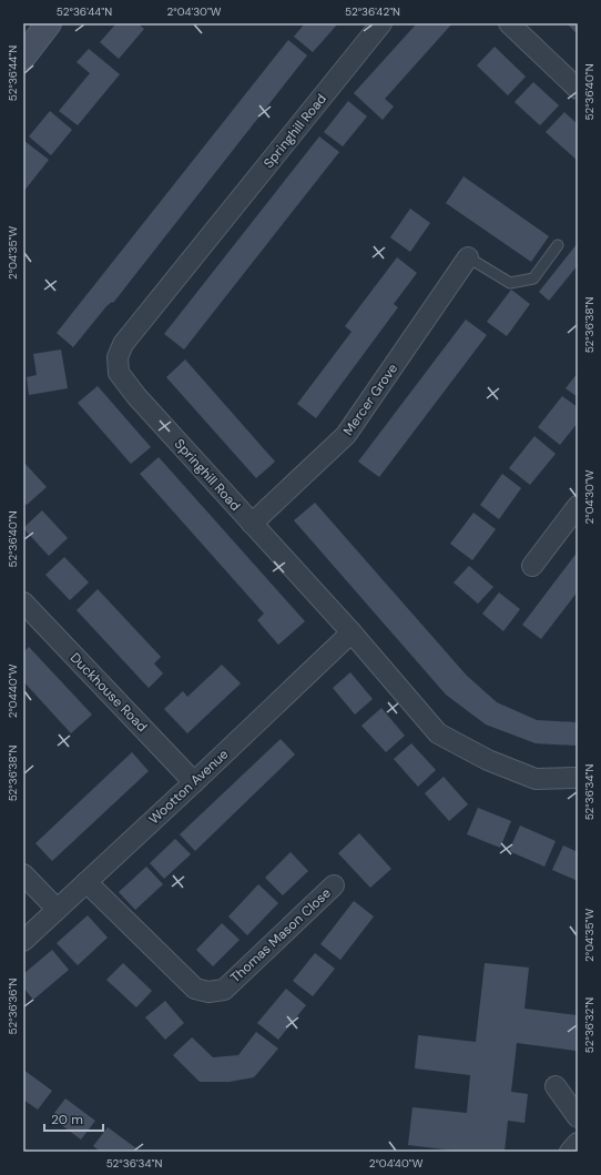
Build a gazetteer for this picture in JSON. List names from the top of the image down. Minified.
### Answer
{"streets":{"street":["Springhill Road","Mercer Grove","Duckhouse Road","Wootton Avenue","Thomas Mason Close"]},"crossings":[["Springhill Road","Mercer Grove"],["Springhill Road","Wootton Avenue"],["Duckhouse Road","Wootton Avenue"],["Wootton Avenue","Thomas Mason Close"]],"scale_bar":"20 m","coordinates":["52°36'44\"N","2°04'30\"W","52°36'42\"N","52°36'40\"N","2°04'35\"W","52°36'38\"N","2°04'40\"W","52°36'34\"N","52°36'36\"N","52°36'32\"N"]}
